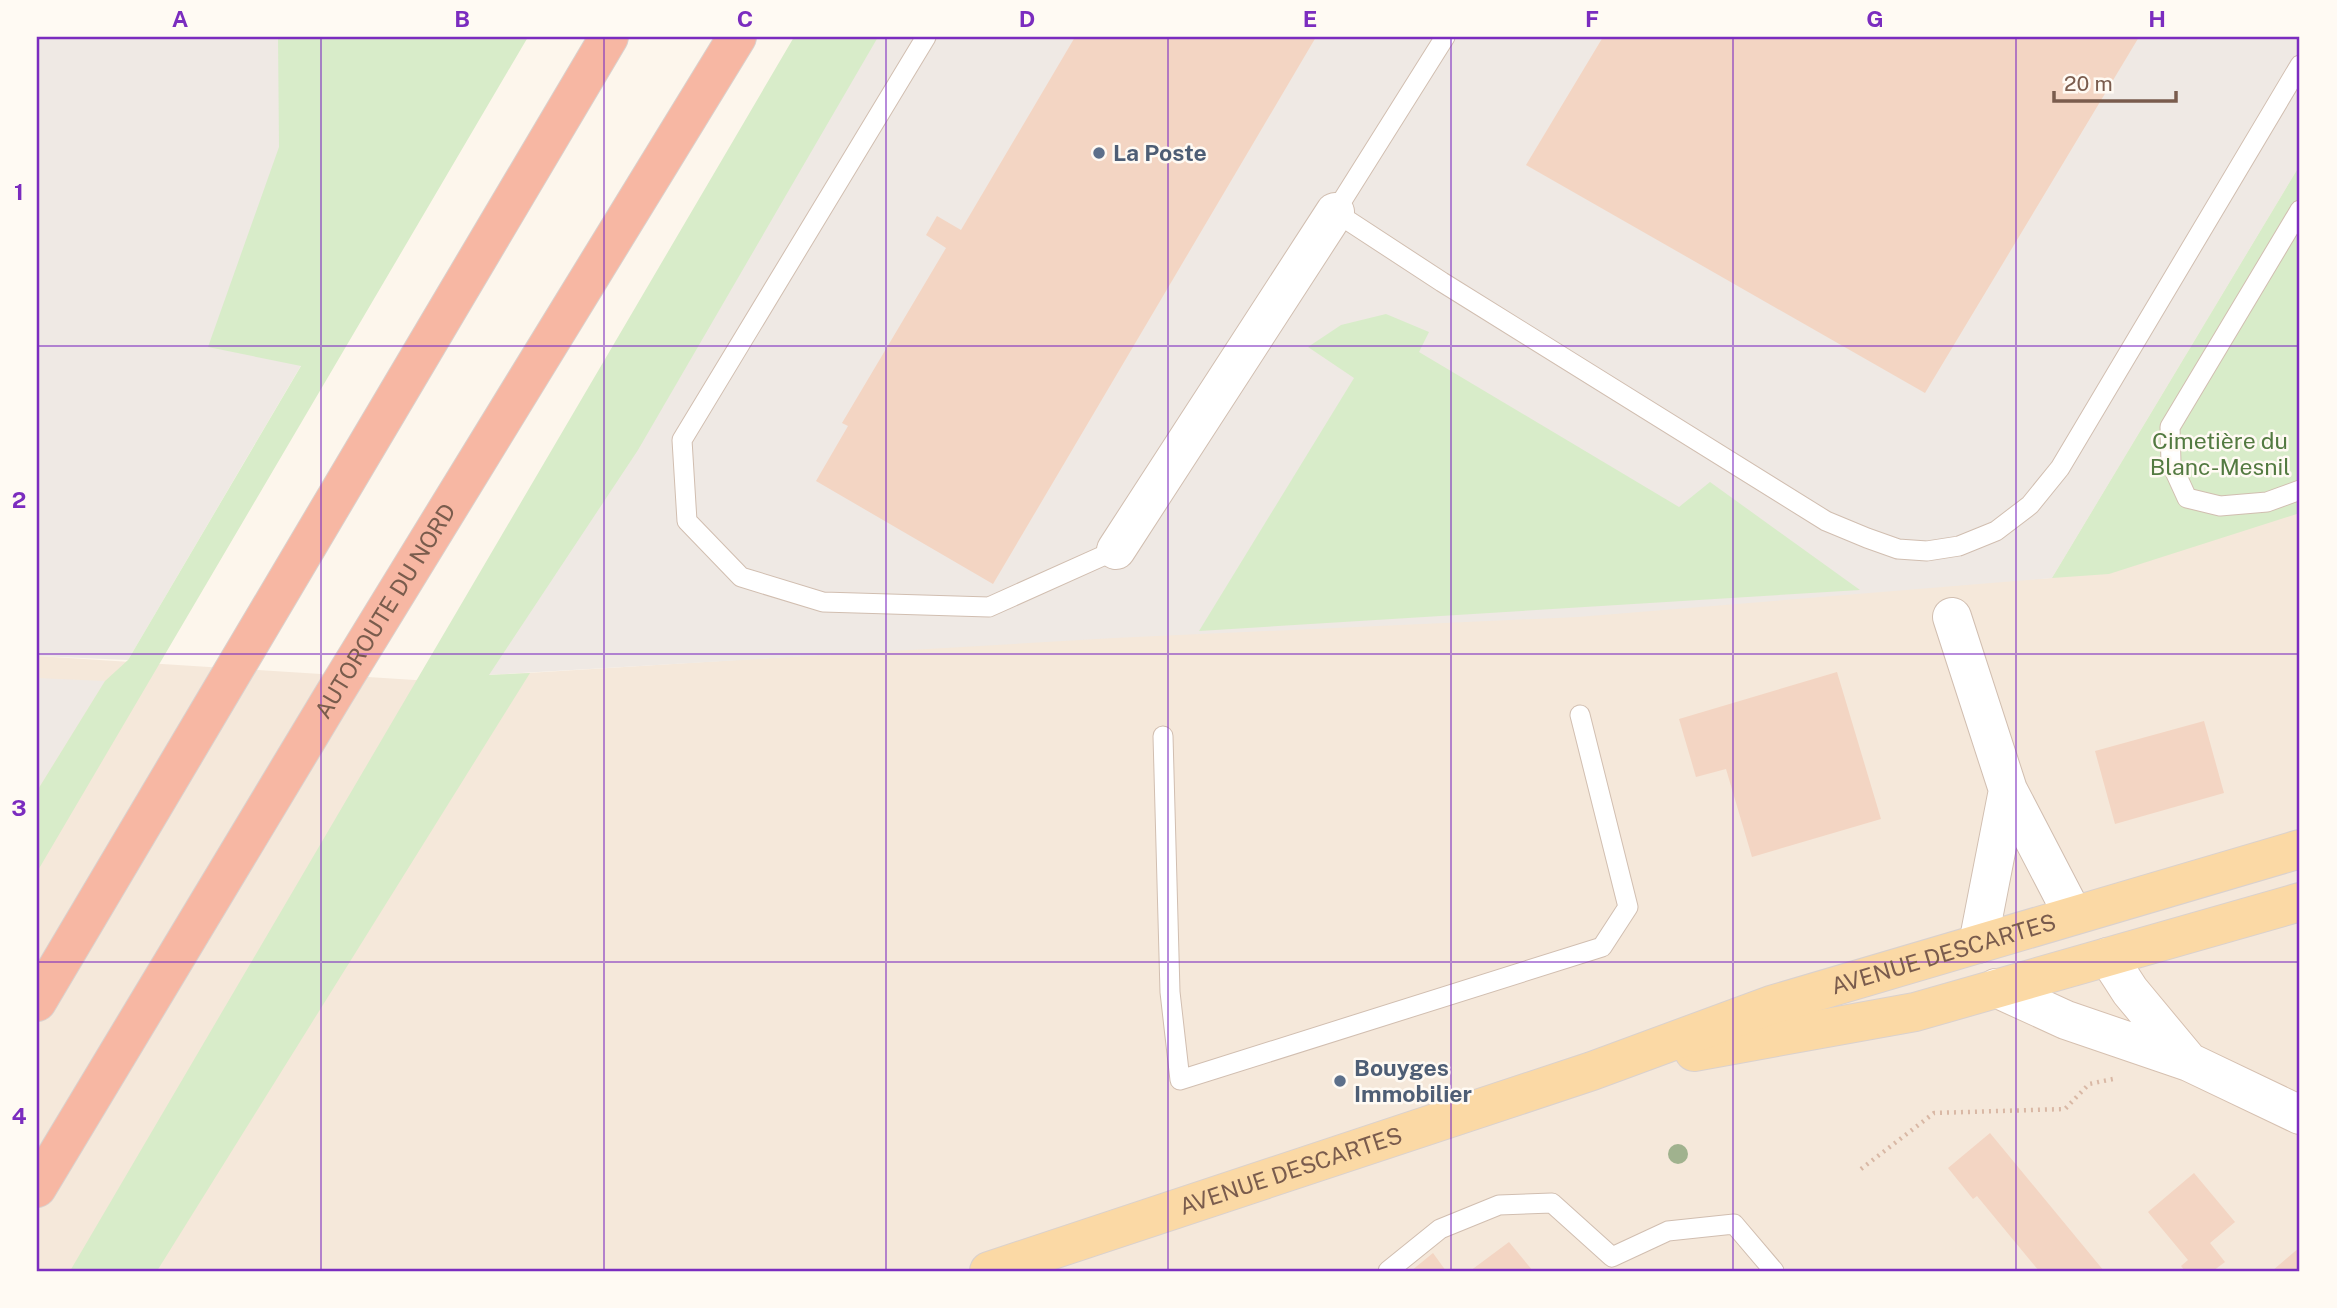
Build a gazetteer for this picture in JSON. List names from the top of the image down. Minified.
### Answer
{"streets":{"highway":["AUTOROUTE DU NORD"],"main road":["AVENUE DESCARTES"]},"parks":["Cimetière du Blanc-Mesnil"],"places":["La Poste","Bouyges Immobilier"],"scale_bar":"20 m","grid":{"columns":["A","B","C","D","E","F","G","H"],"rows":["1","2","3","4"]}}
